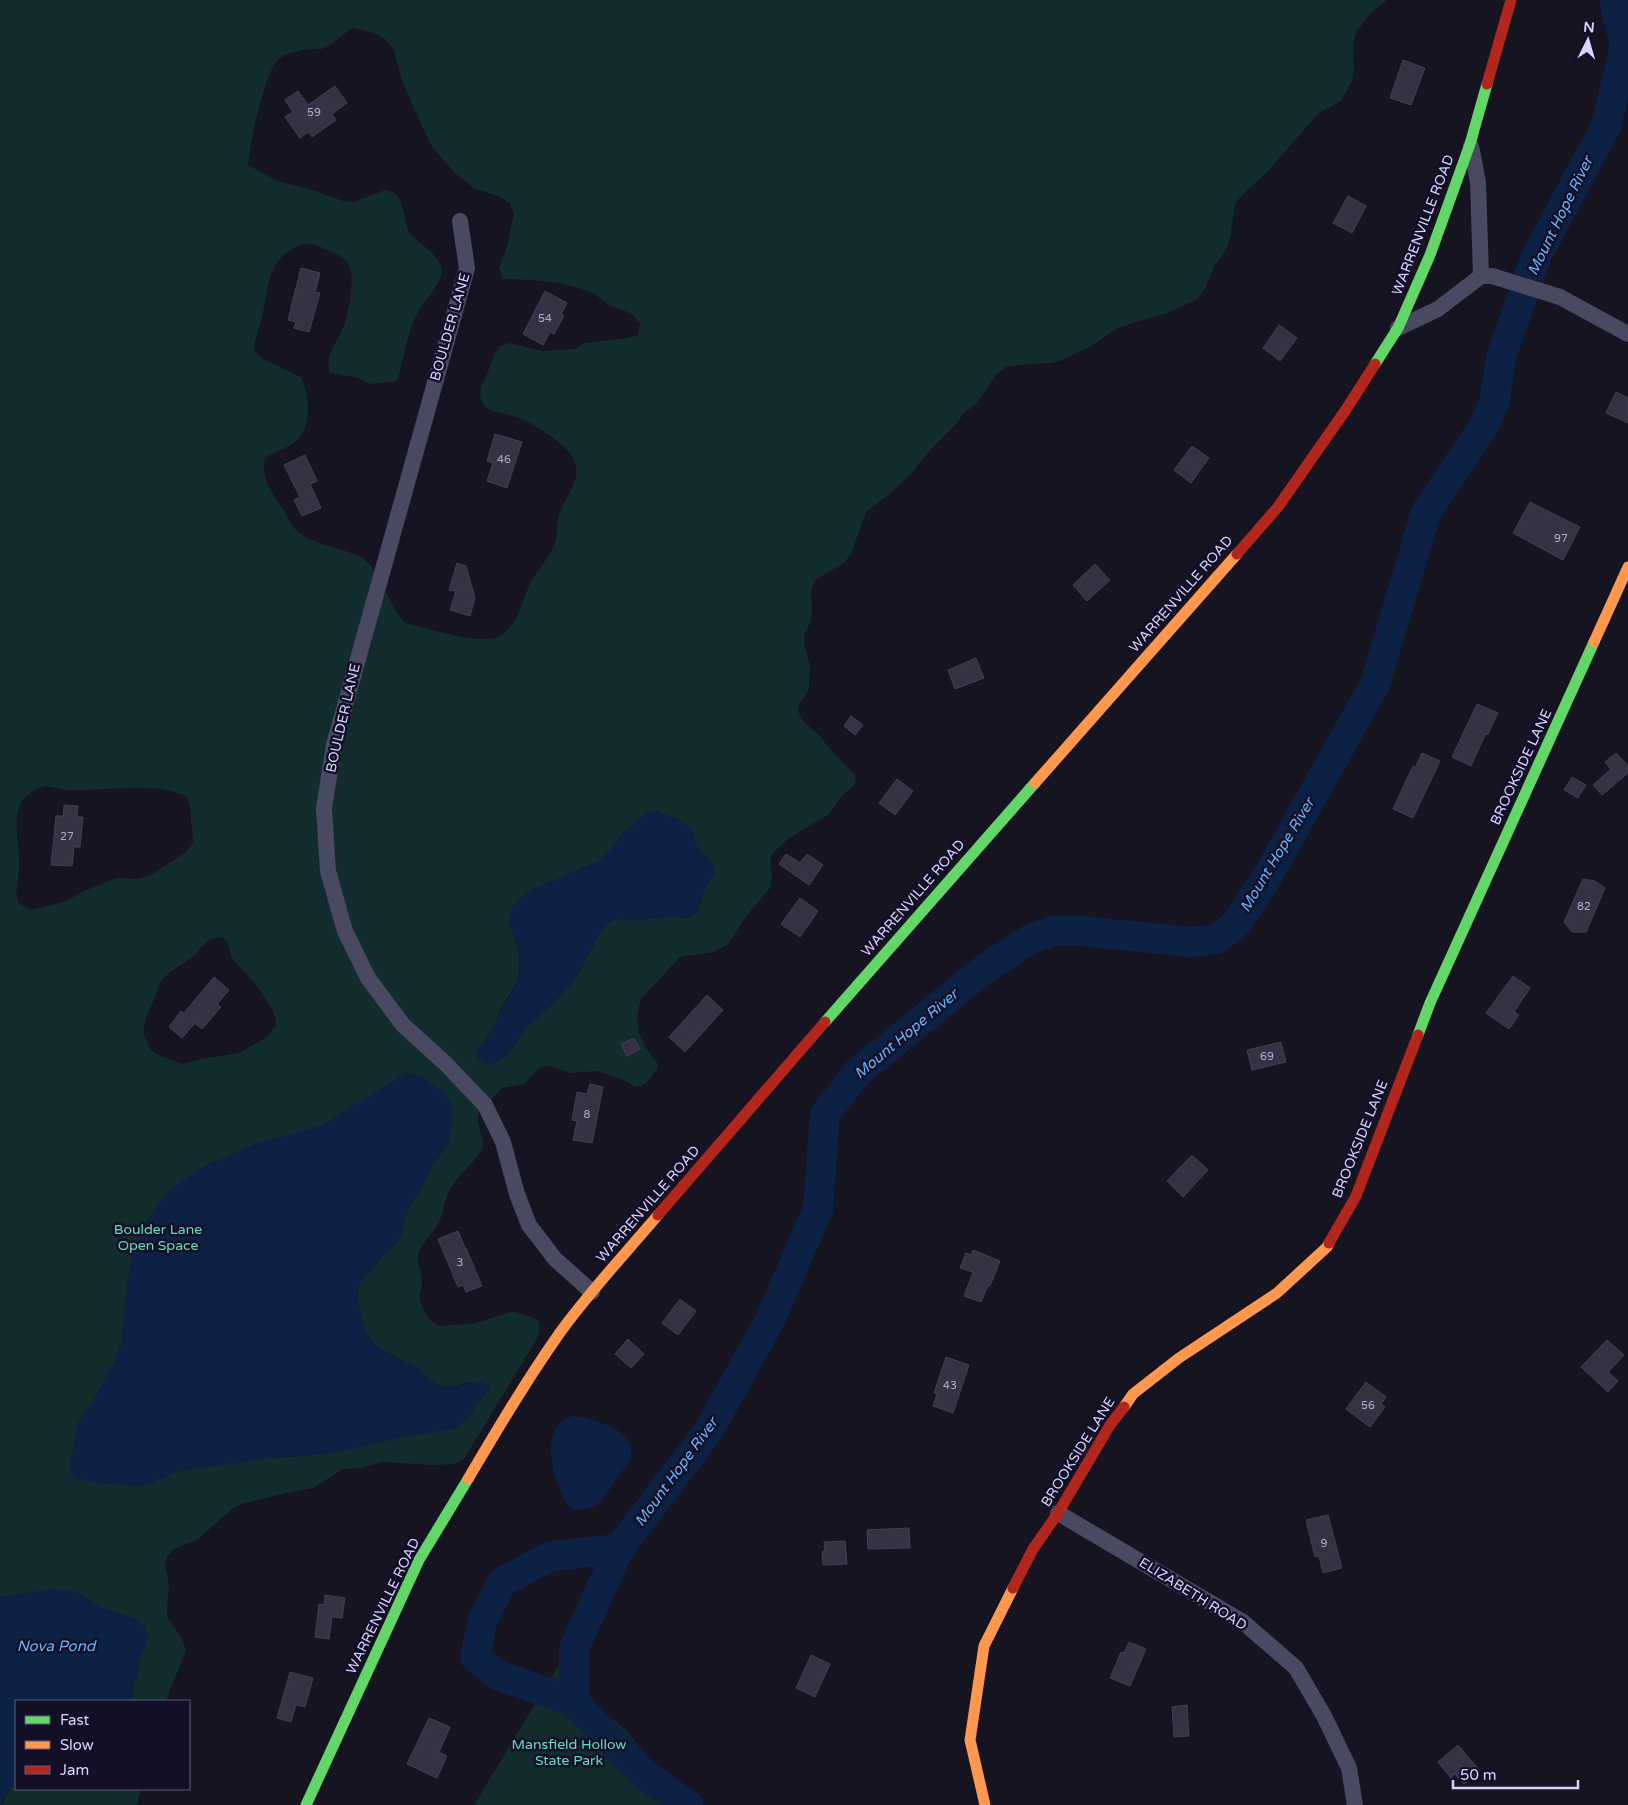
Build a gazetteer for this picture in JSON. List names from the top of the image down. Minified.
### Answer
{"streets":{"main road":["WARRENVILLE ROAD","BROOKSIDE LANE"],"street":["BOULDER LANE","ELIZABETH ROAD"]},"crossings":[["WARRENVILLE ROAD","BOULDER LANE"],["BROOKSIDE LANE","ELIZABETH ROAD"]],"water":["Mount Hope River","Nova Pond"],"parks":["Boulder Lane Open Space","Mansfield Hollow State Park"],"house_numbers":["59","54","46","97","27","82","69","8","3","43","56","9"],"legend":["Fast","Slow","Jam"],"scale_bar":"50 m","north":"top"}
